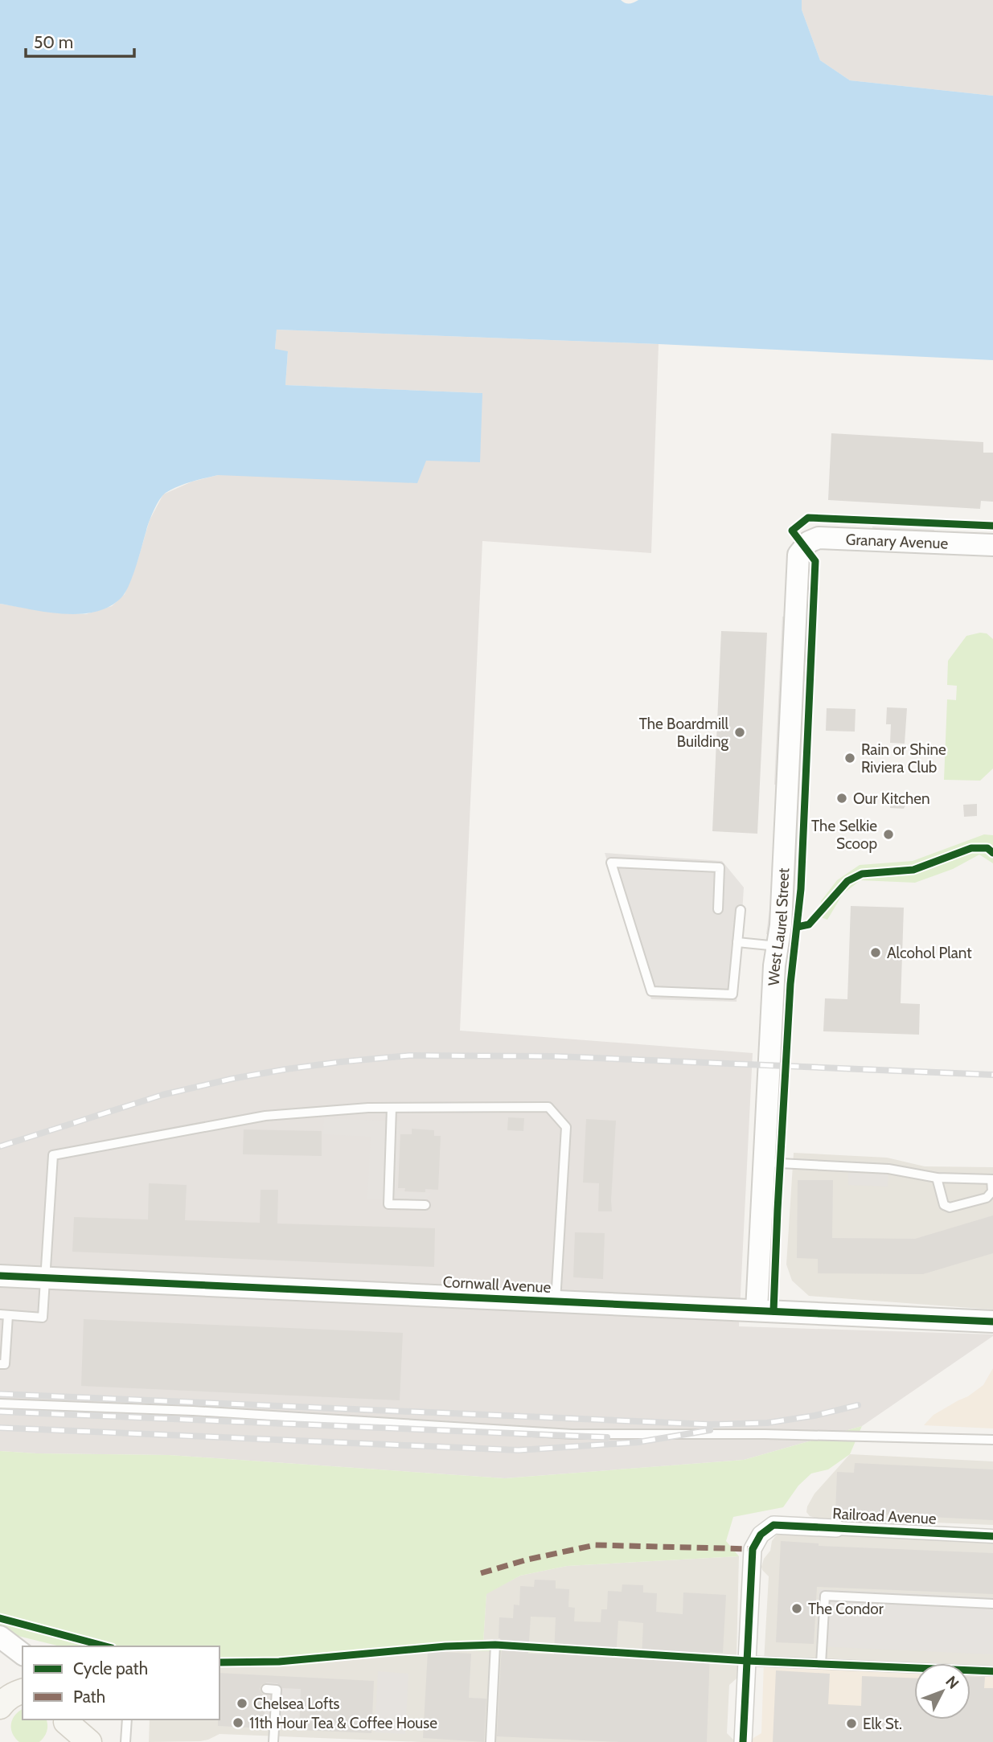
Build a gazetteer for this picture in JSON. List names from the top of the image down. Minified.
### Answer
{"streets":{"street":["Granary Avenue","West Laurel Street","Cornwall Avenue","Railroad Avenue"]},"crossings":[["Granary Avenue","West Laurel Street"],["West Laurel Street","Cornwall Avenue"]],"places":["The Boardmill Building","Rain or Shine Riviera Club","Our Kitchen","The Selkie Scoop","Alcohol Plant","The Condor","Chelsea Lofts","11th Hour Tea & Coffee House","Elk St."],"legend":["Cycle path","Path"],"scale_bar":"50 m","north":"top right"}
